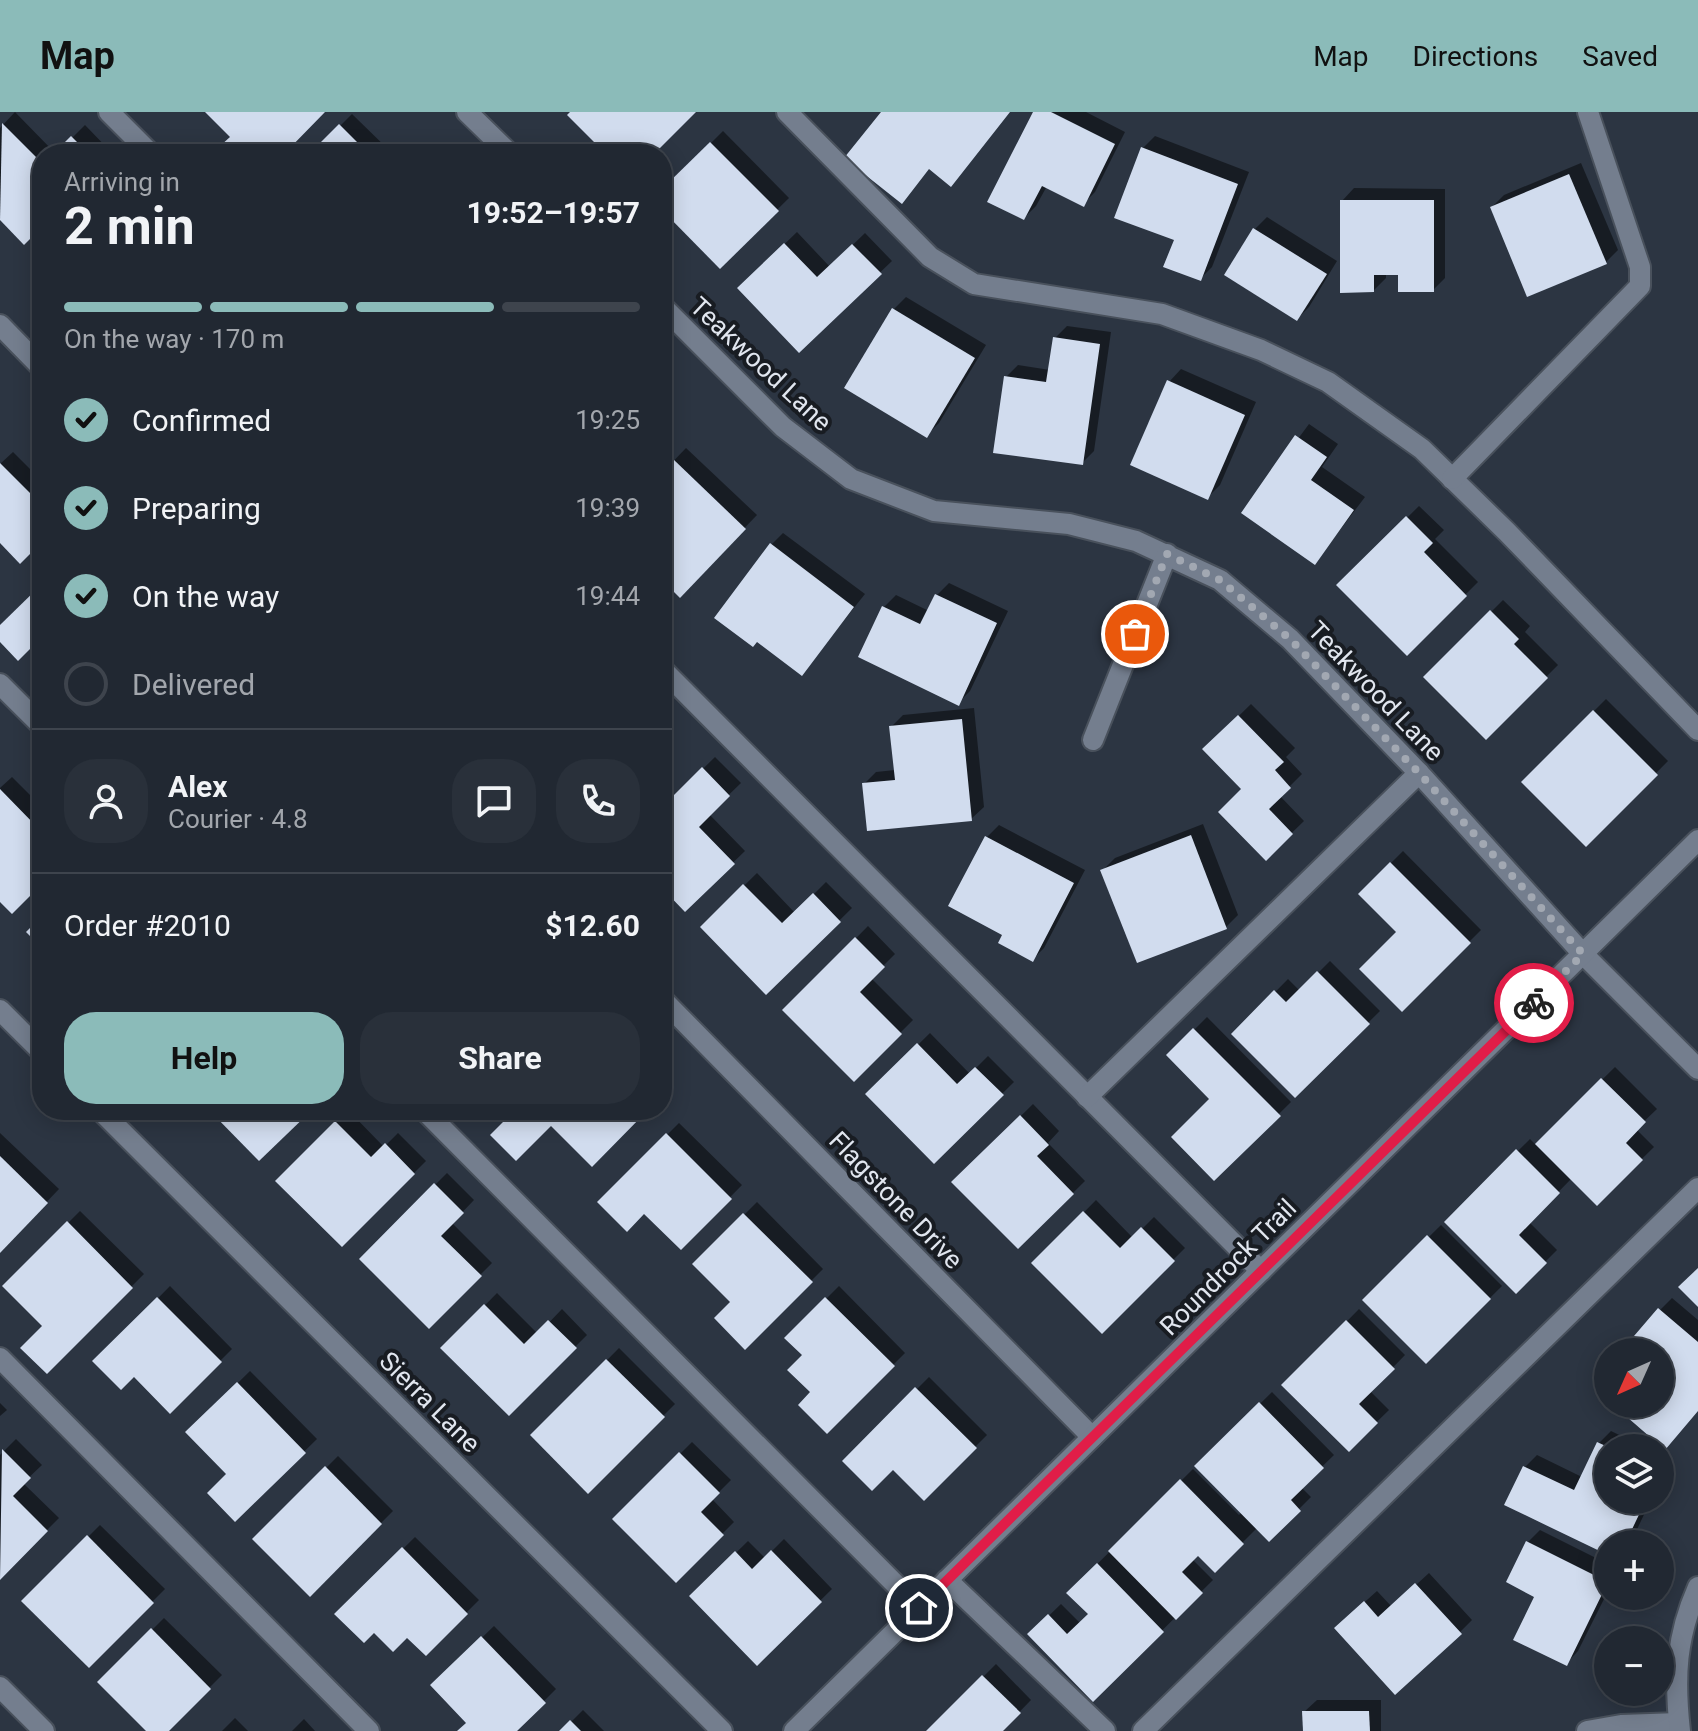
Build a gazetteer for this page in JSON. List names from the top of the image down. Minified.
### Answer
{"streets":{"street":["Teakwood Lane","Flagstone Drive","Roundrock Trail","Sierra Lane"]},"crossings":[["Teakwood Lane","Roundrock Trail"],["Flagstone Drive","Roundrock Trail"]],"north":"bottom left","page":{"header":"Map","nav":["Map","Directions","Saved"],"heading":["2 min","Arriving in","19:52–19:57"],"panel":["Alex","Courier · 4.8","Order #2010","$12.60"],"bar":"On the way · 170 m","list":[["Confirmed","19:25"],["Preparing","19:39"],["On the way","19:44"],"Delivered"],"buttons":["Help","Share"],"map_buttons":["+","−"]}}
